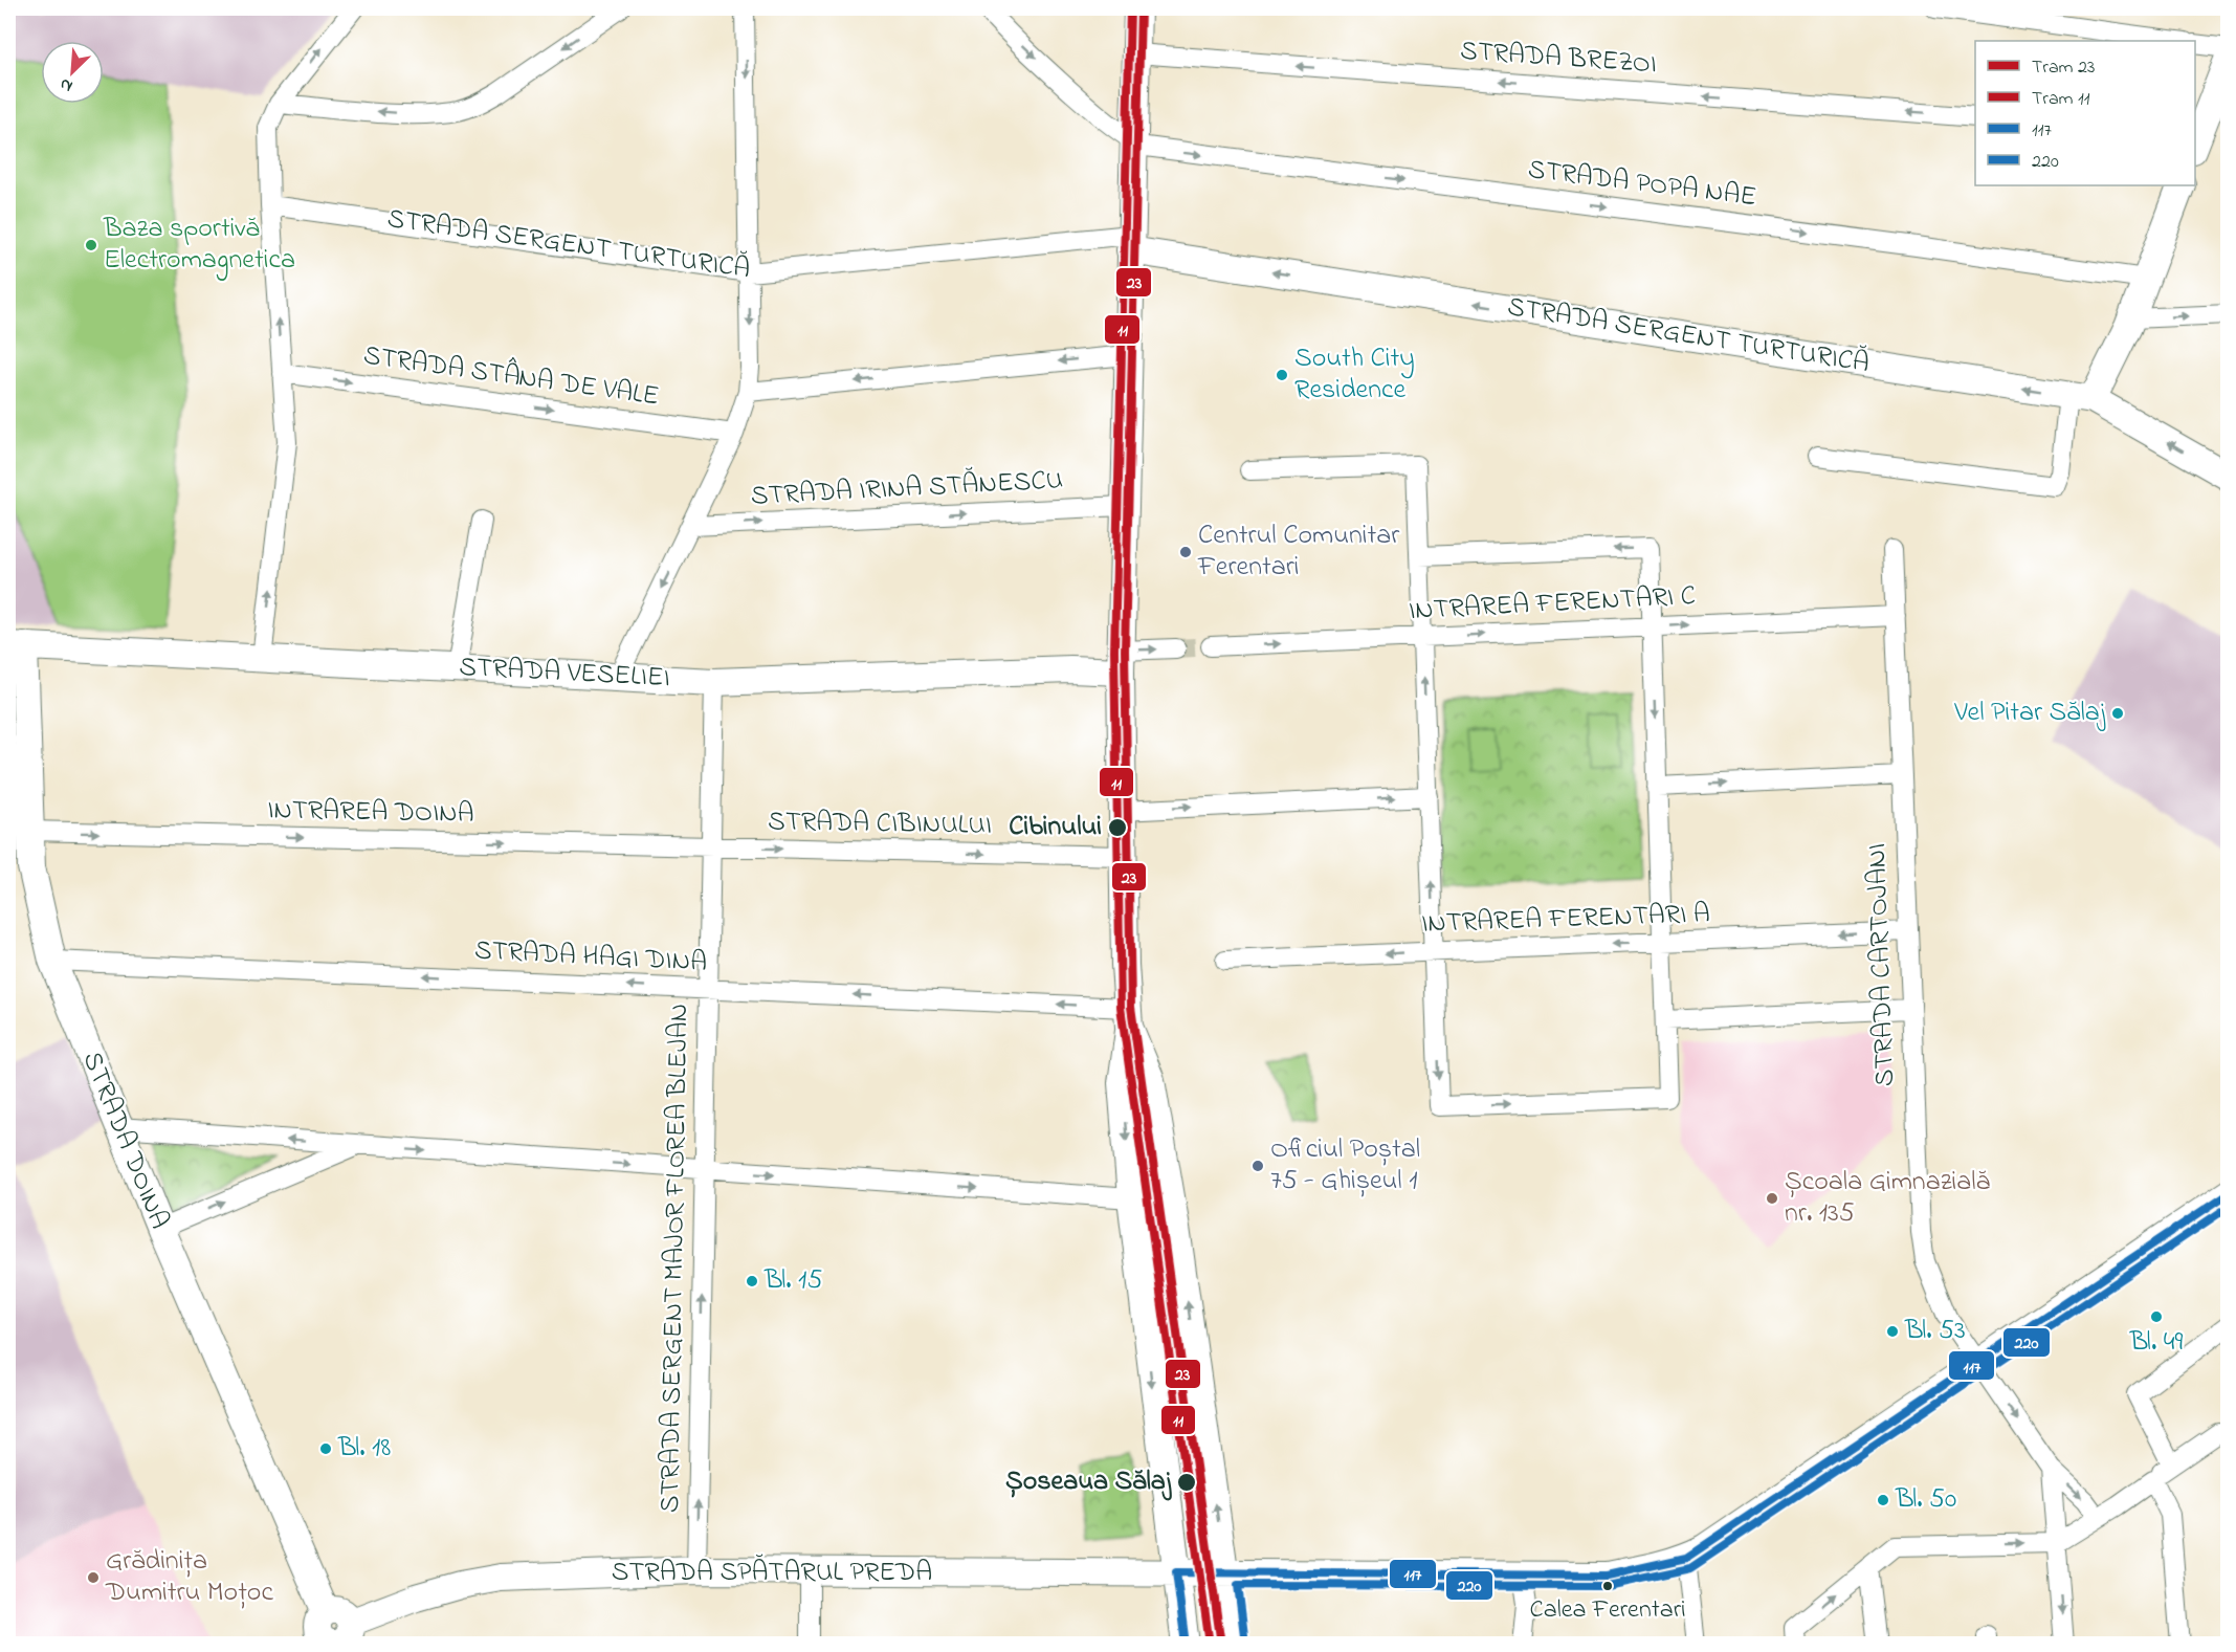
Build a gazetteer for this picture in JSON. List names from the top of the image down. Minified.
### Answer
{"streets":{"street":["STRADA BREZOI","STRADA POPA NAE","STRADA SERGENT TURTURICĂ","STRADA STÂNA DE VALE","STRADA IRINA STĂNESCU","INTRAREA FERENTARI C","STRADA VESELIEI","INTRAREA DOINA","STRADA CIBINULUI","INTRAREA FERENTARI A","STRADA HAGI DINA","STRADA CARTOJANI","STRADA DOINA","STRADA SERGENT MAJOR FLOREA BLEJAN","STRADA SPĂTARUL PREDA"]},"crossings":[["INTRAREA FERENTARI C","STRADA CARTOJANI"],["STRADA VESELIEI","STRADA DOINA"],["STRADA VESELIEI","STRADA SERGENT MAJOR FLOREA BLEJAN"],["INTRAREA DOINA","STRADA CIBINULUI"],["INTRAREA DOINA","STRADA DOINA"],["INTRAREA DOINA","STRADA SERGENT MAJOR FLOREA BLEJAN"],["STRADA CIBINULUI","STRADA SERGENT MAJOR FLOREA BLEJAN"],["INTRAREA FERENTARI A","STRADA CARTOJANI"],["STRADA HAGI DINA","STRADA DOINA"],["STRADA HAGI DINA","STRADA SERGENT MAJOR FLOREA BLEJAN"],["STRADA DOINA","STRADA SPĂTARUL PREDA"],["STRADA SERGENT MAJOR FLOREA BLEJAN","STRADA SPĂTARUL PREDA"]],"one_way":["STRADA BREZOI","STRADA POPA NAE","STRADA SERGENT TURTURICĂ","STRADA STÂNA DE VALE","INTRAREA DOINA","STRADA CIBINULUI","STRADA HAGI DINA","STRADA SERGENT MAJOR FLOREA BLEJAN"],"places":["Baza sportivă Electromagnetica","South City Residence","Centrul Comunitar Ferentari","Vel Pitar Sălaj","Cibinului","Oficiul Poștal 75 - Ghișeul 1","Școala Gimnazială nr. 135","Bl. 15","Bl. 49","Bl. 53","Bl. 18","Șoseaua Sălaj","Bl. 50","Grădinița Dumitru Moțoc","Calea Ferentari"],"lines":["tram line 23","tram line 11","transit line 117","transit line 220"],"legend":["Tram 23","Tram 11","117","220"],"north":"bottom left"}
